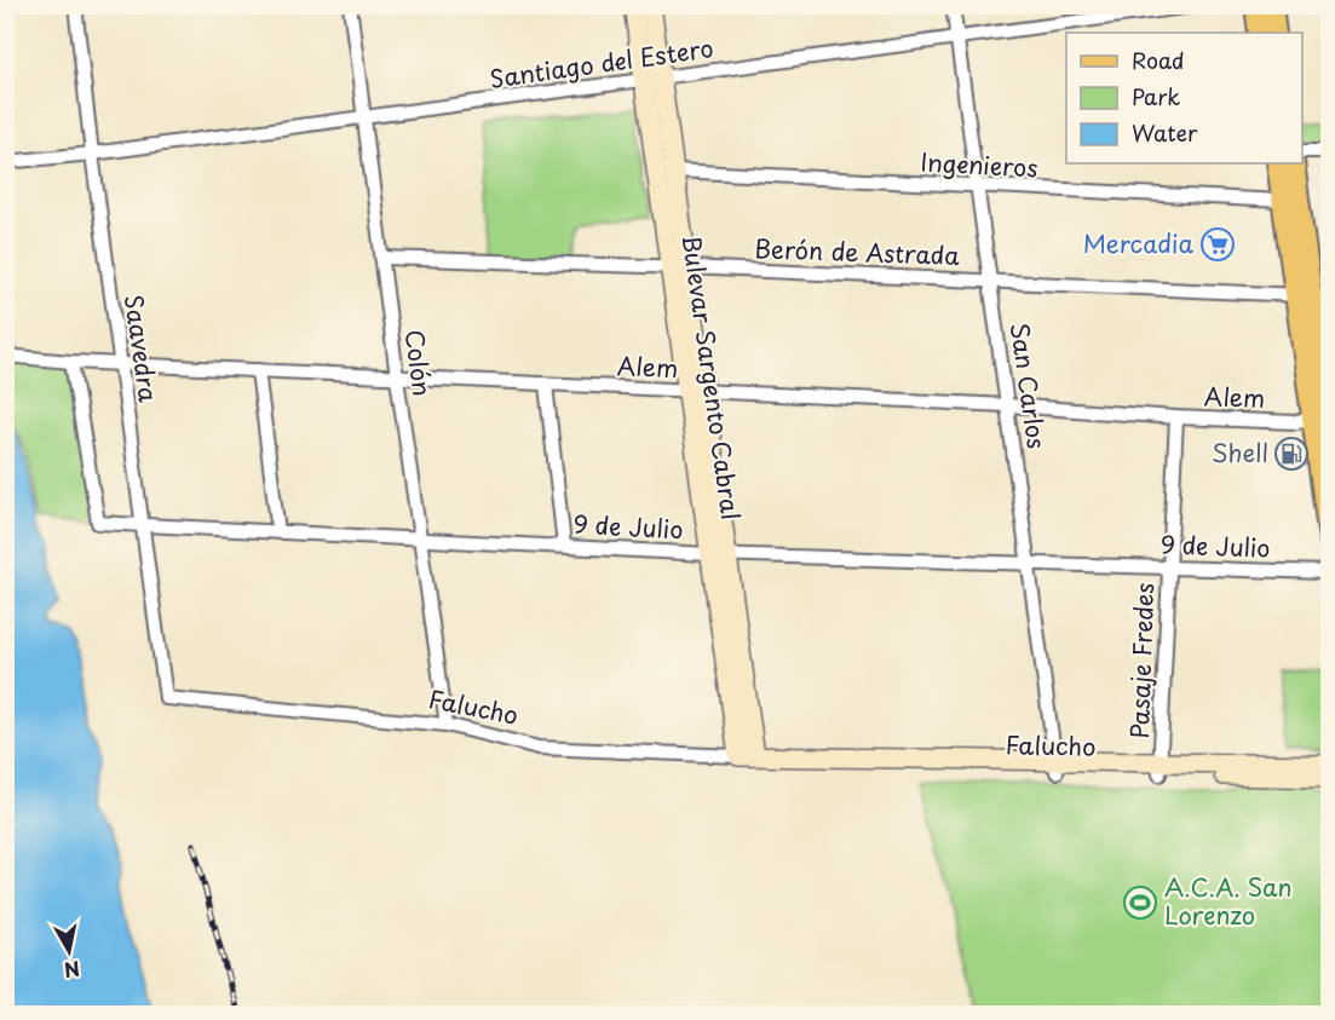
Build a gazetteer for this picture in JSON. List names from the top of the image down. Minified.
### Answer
{"streets":{"main road":["Bulevar Sargento Cabral","Falucho"],"street":["Santiago del Estero","Ingenieros","Berón de Astrada","Saavedra","Colón","Alem","San Carlos","9 de Julio","Pasaje Fredes"]},"crossings":[["Santiago del Estero","Saavedra"],["Santiago del Estero","Colón"],["Santiago del Estero","Bulevar Sargento Cabral"],["Santiago del Estero","San Carlos"],["Ingenieros","Bulevar Sargento Cabral"],["Ingenieros","San Carlos"],["Berón de Astrada","Colón"],["Berón de Astrada","Bulevar Sargento Cabral"],["Berón de Astrada","San Carlos"],["Saavedra","Alem"],["Saavedra","9 de Julio"],["Saavedra","Falucho"],["Colón","Alem"],["Colón","9 de Julio"],["Colón","Falucho"],["Alem","Bulevar Sargento Cabral"],["Alem","San Carlos"],["Alem","9 de Julio"],["Alem","Pasaje Fredes"],["Bulevar Sargento Cabral","9 de Julio"],["Bulevar Sargento Cabral","Falucho"],["San Carlos","9 de Julio"],["San Carlos","Falucho"],["9 de Julio","Pasaje Fredes"],["Pasaje Fredes","Falucho"]],"places":{"supermarket":["Mercadia"],"fuel station":["Shell"],"sports":["A.C.A. San Lorenzo"]},"legend":["Road","Park","Water"],"north":"bottom"}
